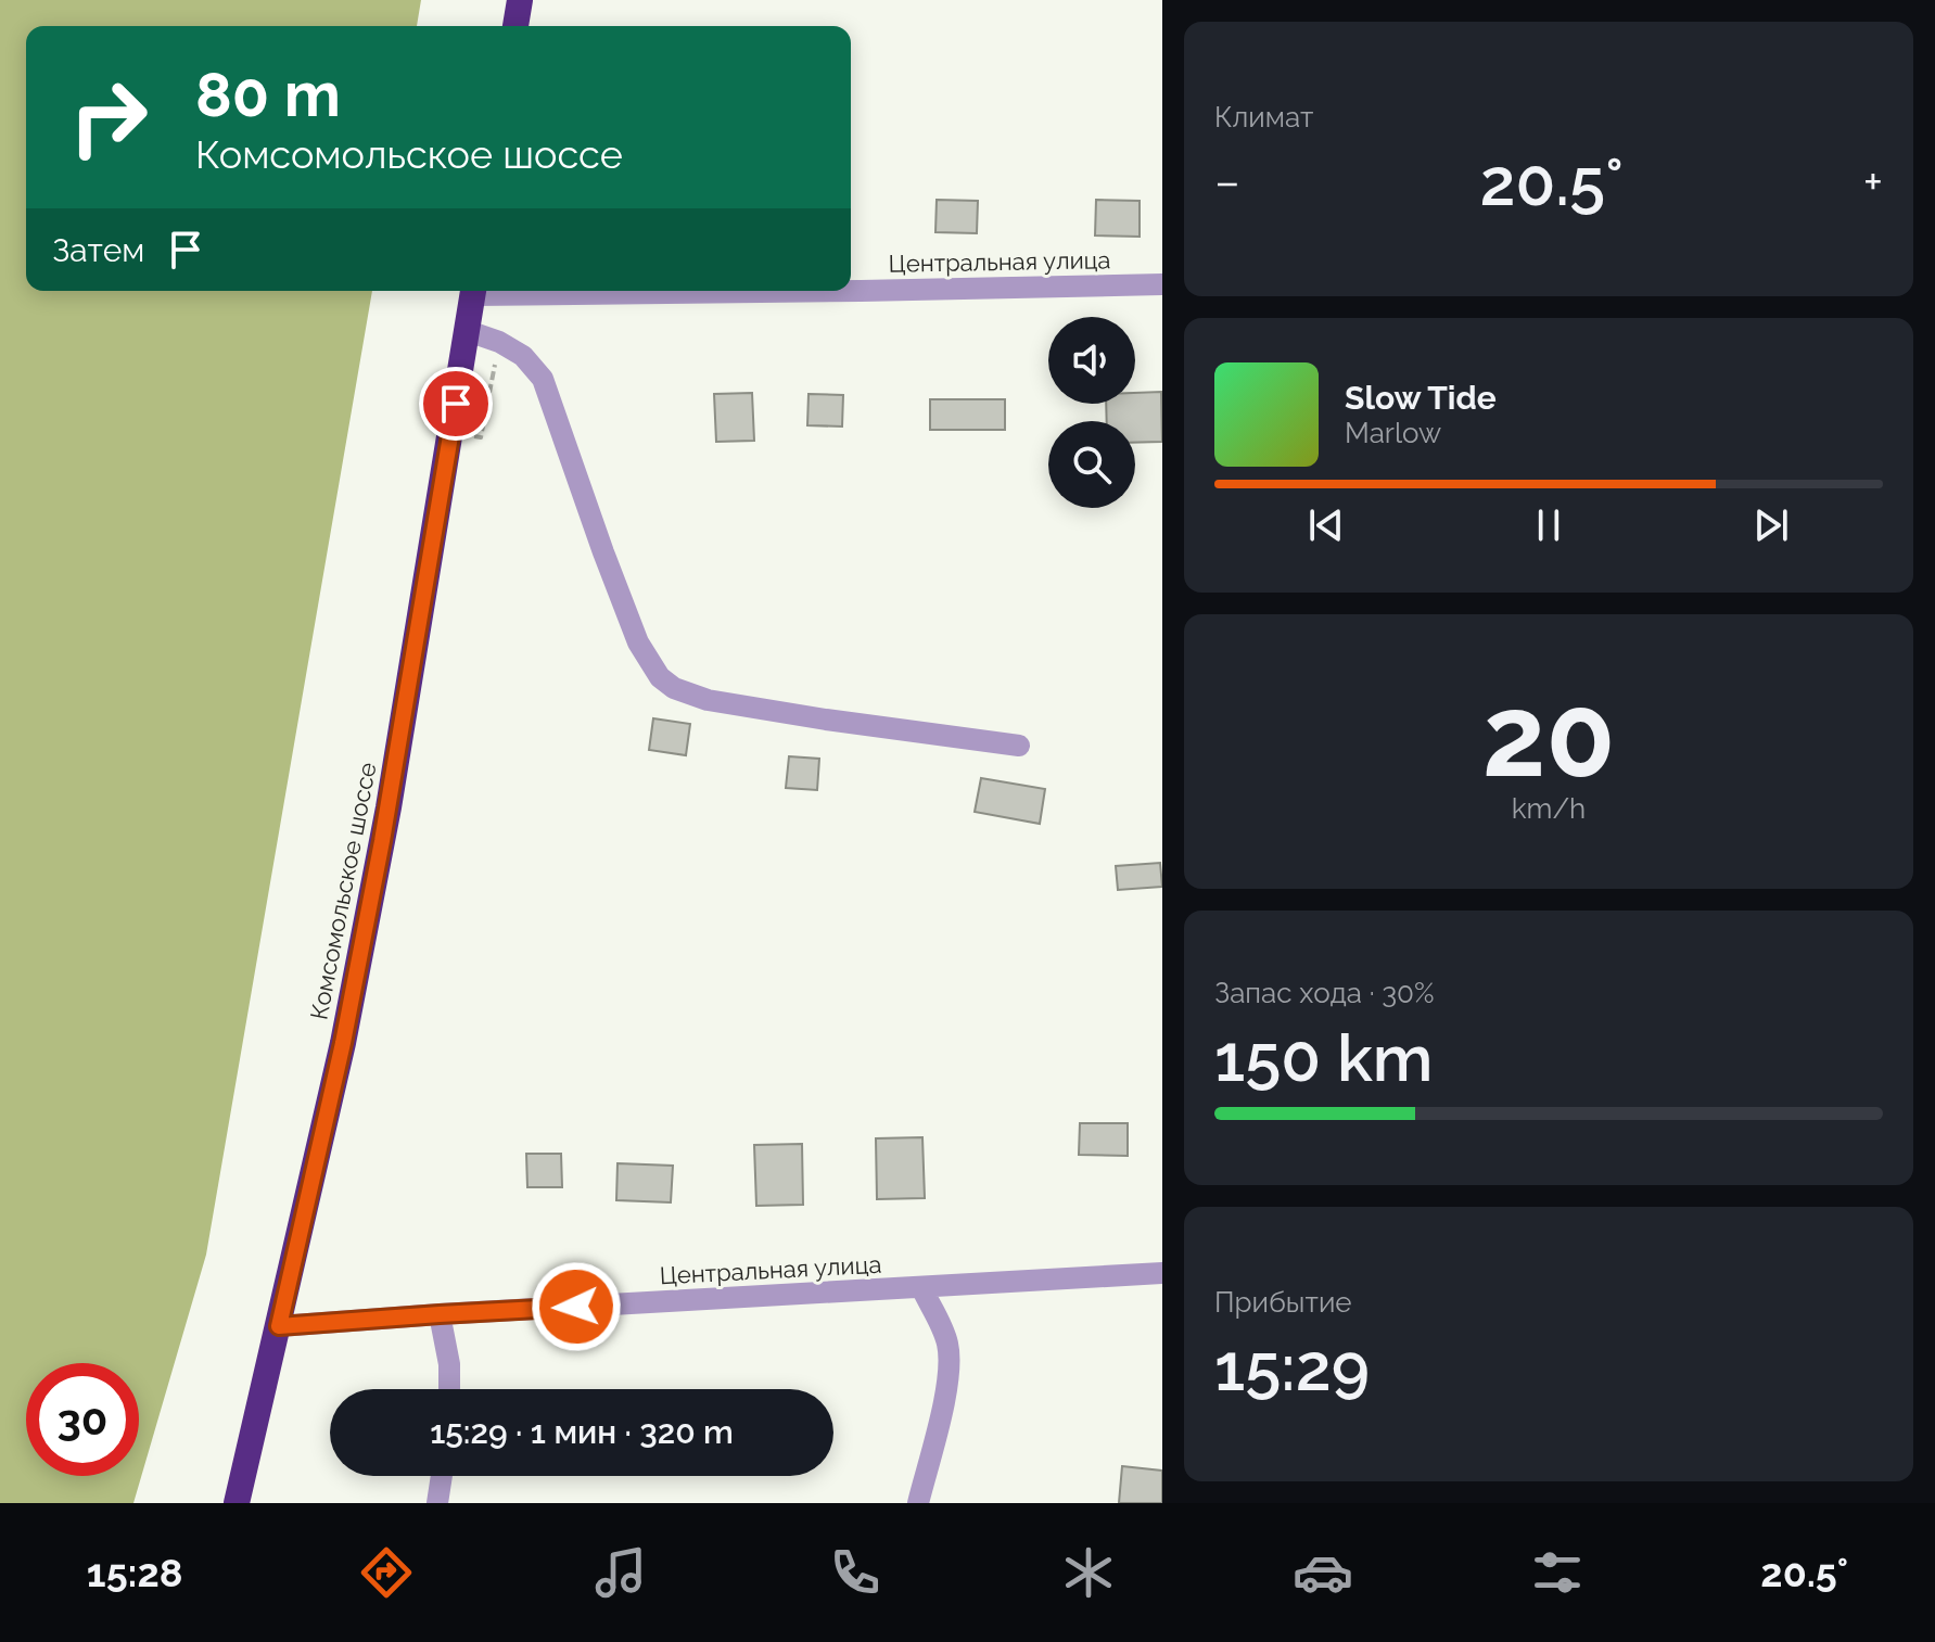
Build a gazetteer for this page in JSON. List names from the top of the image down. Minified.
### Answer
{"streets":{"highway":["Комсомольское шоссе"],"street":["Центральная улица"]},"crossings":[["Центральная улица","Комсомольское шоссе"]],"page":{"tile":["Климат",["20","km/h"],["Запас хода · 30%","150 km"],["Прибытие","15:29"]],"turn":["80 m","Комсомольское шоссе"],"heat":["−","20.5°","+"],"then":"Затем","song":["Slow Tide","Marlow"],"limit":"30","trip":"15:29 · 1 мин · 320 m","tabs":["15:28","20.5°"]}}
